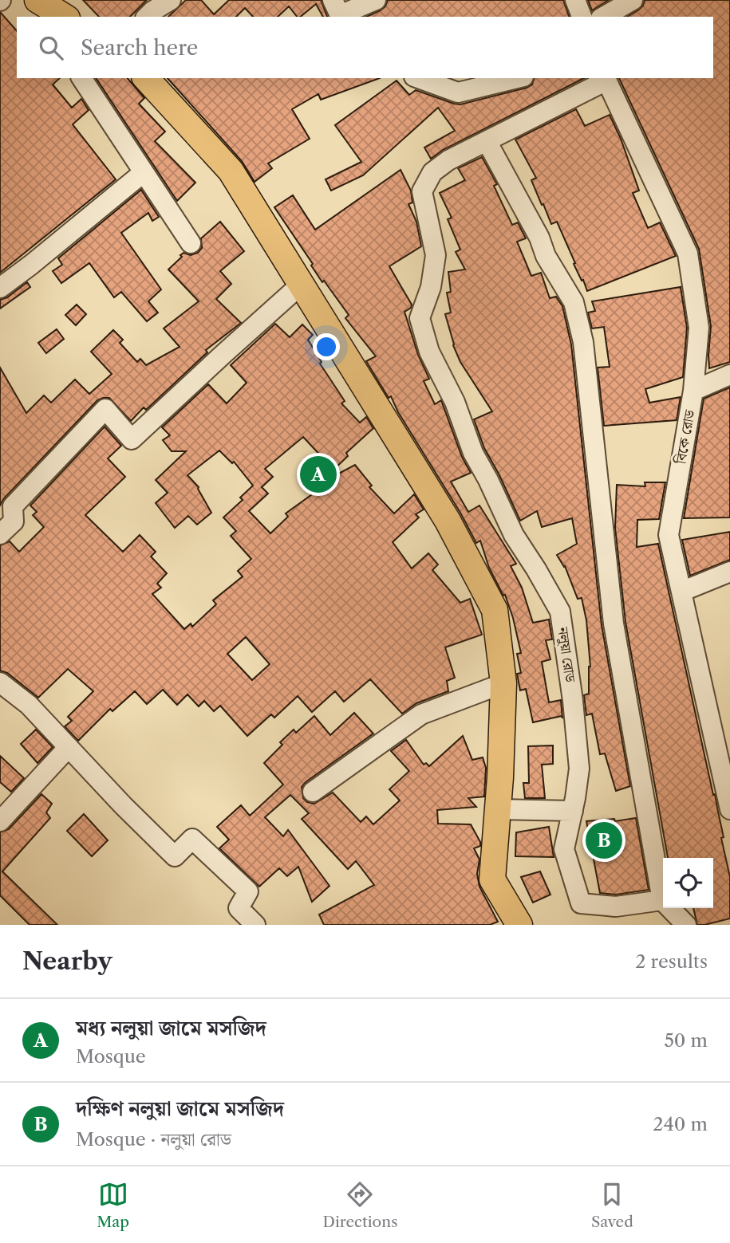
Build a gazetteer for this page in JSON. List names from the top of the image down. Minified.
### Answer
{"streets":{"street":["বিকে রোড","নলুয়া রোড"]},"page":{"search":"Search here","pins":["A","B"],"heading":["Nearby","2 results"],"list":[{"mark":"A","name":"মধ্য নলুয়া জামে মসজিদ","note":"Mosque","value":"50 m"},{"mark":"B","name":"দক্ষিণ নলুয়া জামে মসজিদ","note":"Mosque · নলুয়া রোড","value":"240 m"}],"nav":["Map","Directions","Saved"]}}
